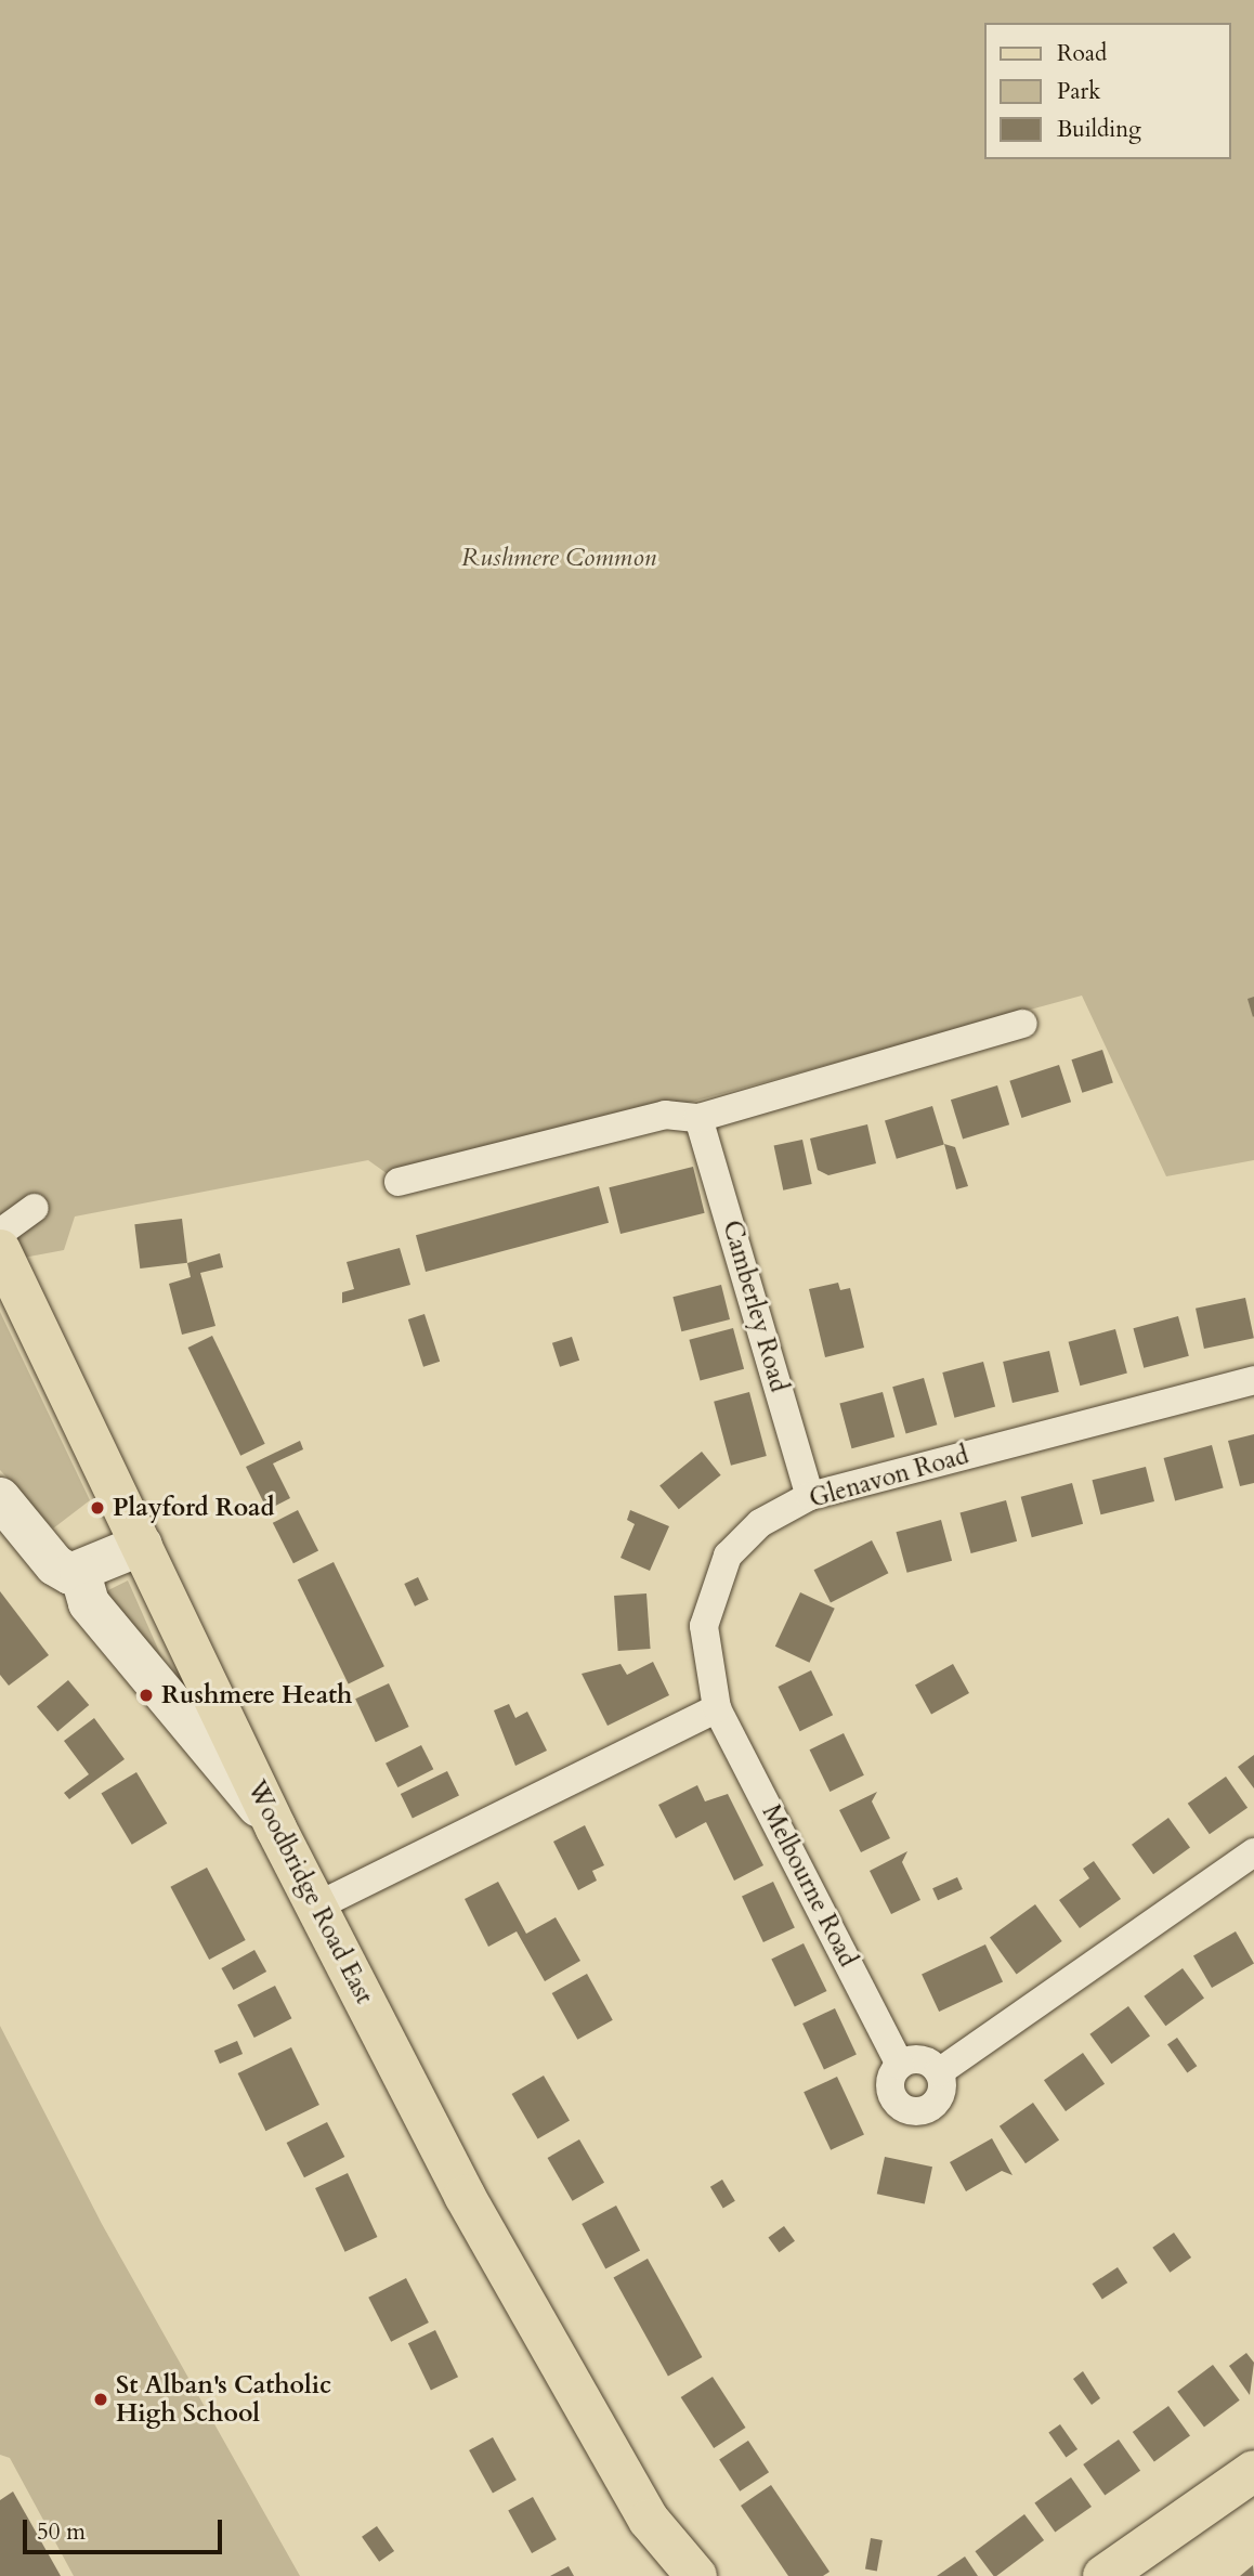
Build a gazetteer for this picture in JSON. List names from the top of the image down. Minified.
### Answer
{"streets":{"main road":["Woodbridge Road East"],"street":["Camberley Road","Glenavon Road","Melbourne Road"]},"crossings":[["Camberley Road","Glenavon Road"],["Glenavon Road","Melbourne Road"]],"parks":["Rushmere Common"],"places":["Playford Road","Rushmere Heath","St Alban's Catholic High School"],"legend":["Road","Park","Building"],"scale_bar":"50 m"}
